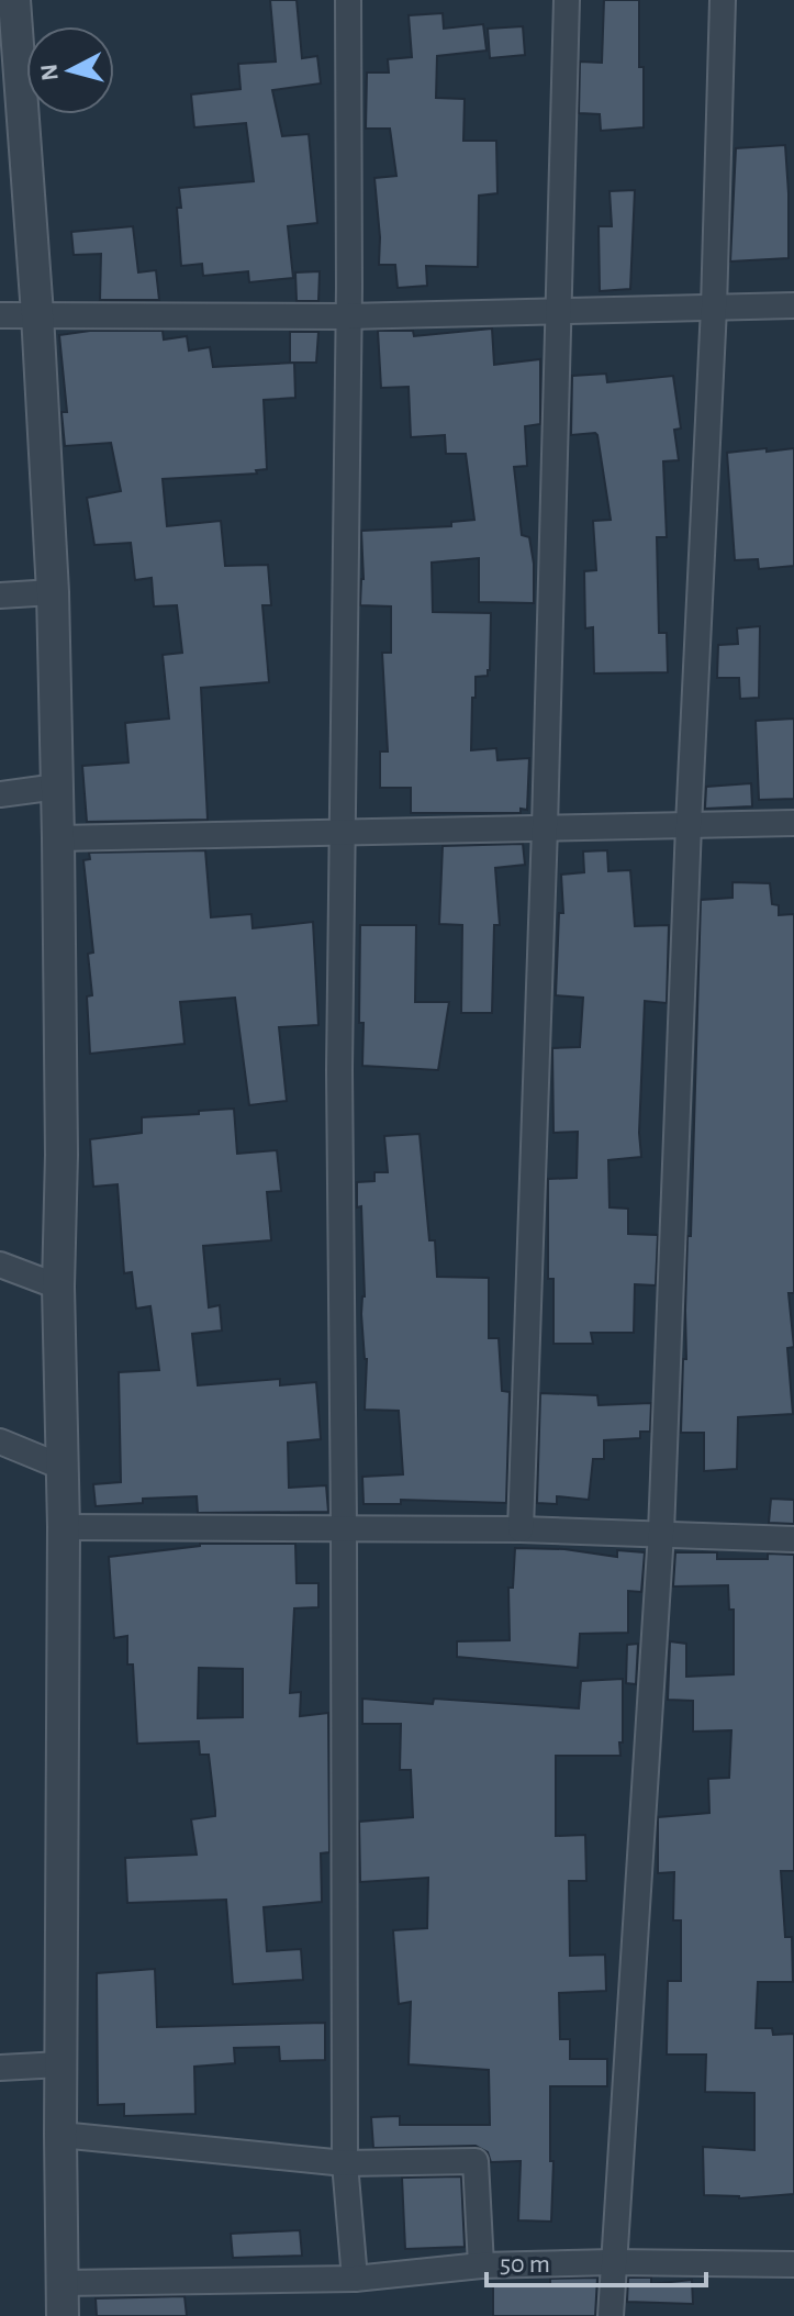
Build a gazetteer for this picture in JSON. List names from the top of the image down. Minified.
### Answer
{"scale_bar":"50 m","north":"left"}
